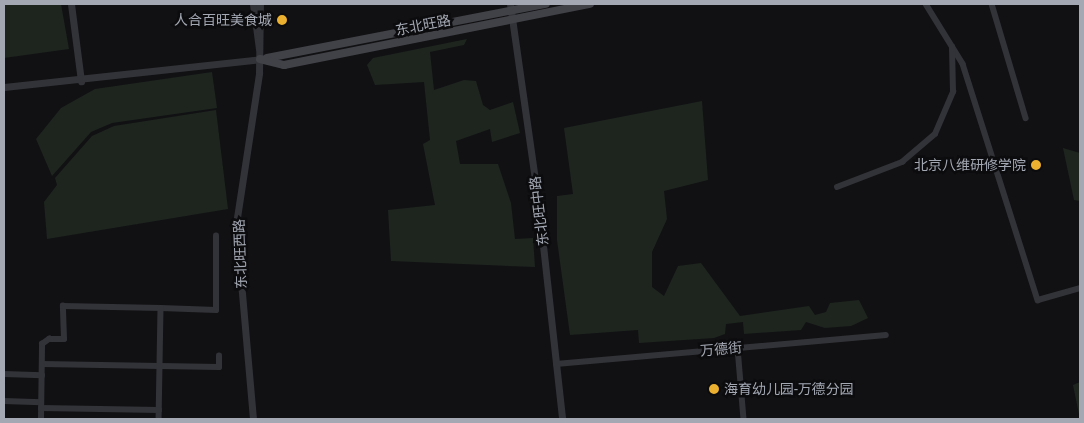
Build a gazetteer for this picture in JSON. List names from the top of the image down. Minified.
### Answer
{"streets":{"main road":["东北旺路"],"street":["东北旺中路","东北旺西路","万德街"]},"crossings":[["东北旺路","东北旺中路"],["东北旺路","东北旺西路"],["东北旺中路","万德街"]],"places":["人合百旺美食城","北京八维研修学院","海育幼儿园-万德分园"]}
